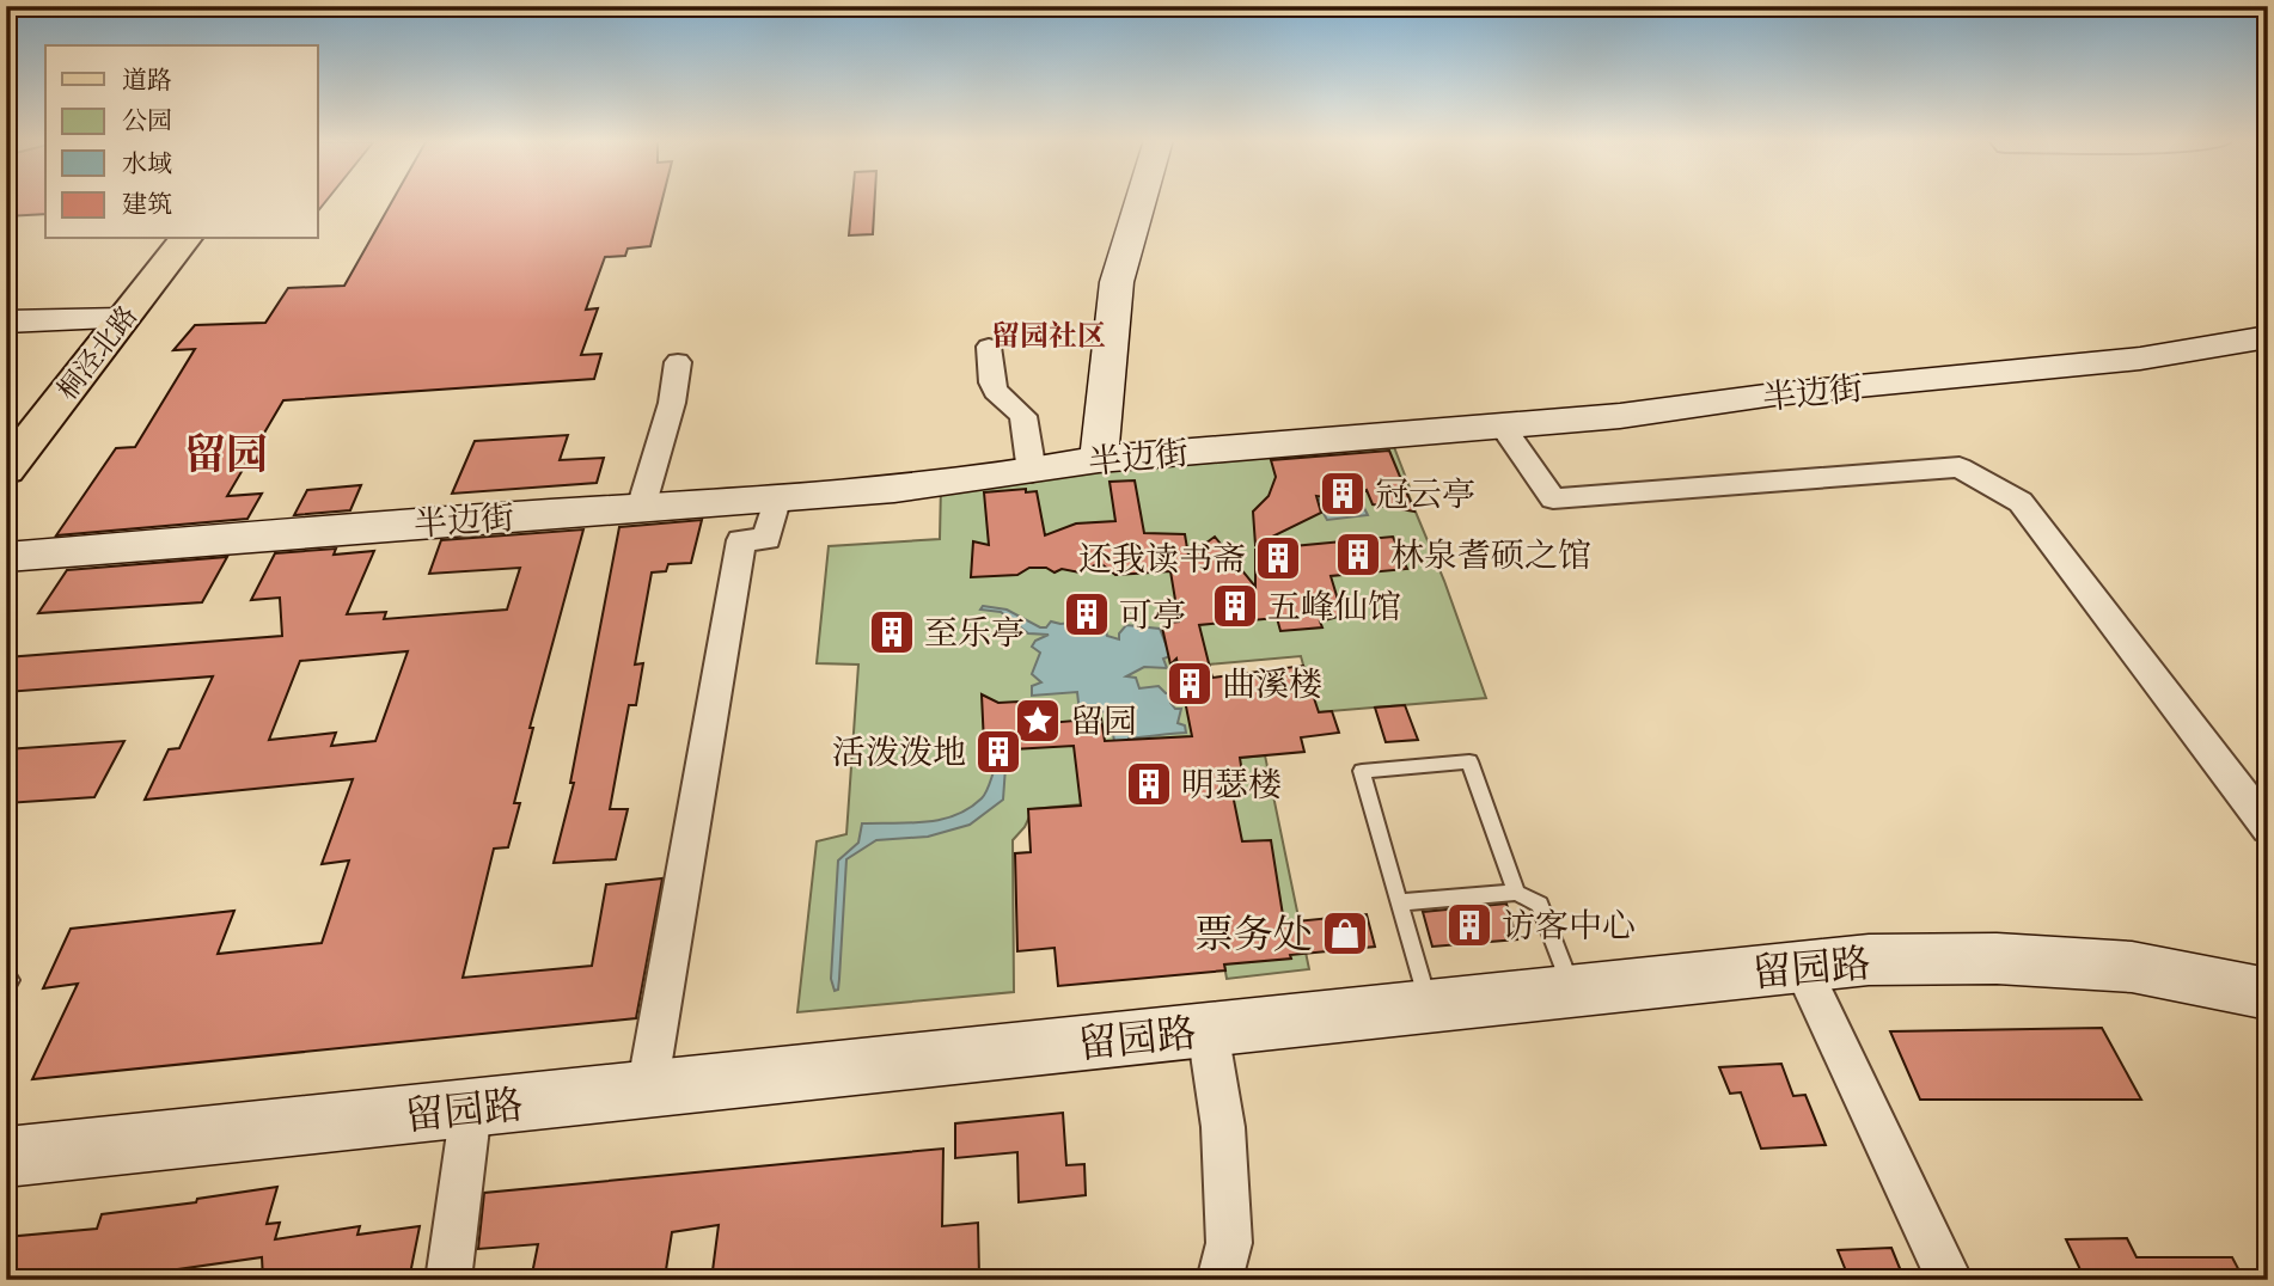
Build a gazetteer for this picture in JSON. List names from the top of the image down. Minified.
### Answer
{"streets":{"main road":["桐泾北路"],"street":["半边街","留园路"]},"districts":["留园社区","留园"],"places":{"building":["冠云亭","林泉耆硕之馆","还我读书斋","五峰仙馆","可亭","至乐亭","曲溪楼","活泼泼地","明瑟楼","访客中心"],"place":["留园"],"shop":["票务处"]},"legend":["道路","公园","水域","建筑"]}
